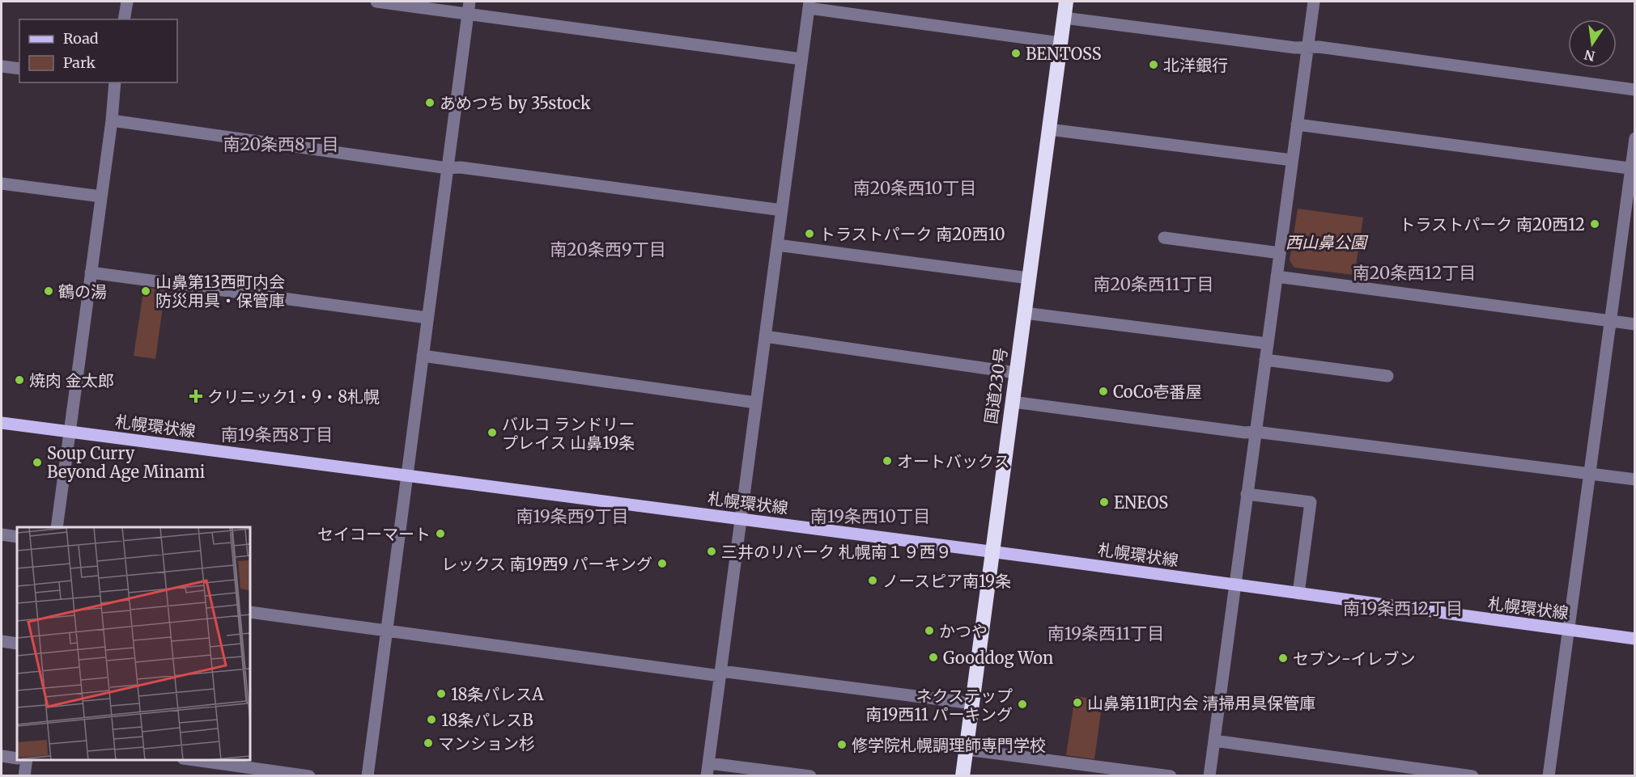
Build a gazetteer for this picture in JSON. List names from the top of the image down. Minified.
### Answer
{"streets":{"highway":["国道230号"],"main road":["札幌環状線"]},"crossings":[["国道230号","札幌環状線"]],"districts":["南20条西8丁目","南20条西10丁目","南20条西9丁目","南20条西12丁目","南20条西11丁目","南19条西8丁目","南19条西9丁目","南19条西10丁目","南19条西12丁目","南19条西11丁目"],"parks":["西山鼻公園"],"places":{"other":["BENTOSS","北洋銀行","あめつち by 35stock","トラストパーク 南20西12","トラストパーク 南20西10","鶴の湯","山鼻第13西町内会 防災用具・保管庫","焼肉 金太郎","CoCo壱番屋","バルコ ランドリー プレイス 山鼻19条","オートバックス","Soup Curry Beyond Age Minami","ENEOS","セイコーマート","三井のリパーク 札幌南１９西９","レックス 南19西9 パーキング","ノースピア南19条","かつや","Gooddog Won","セブン-イレブン","18条パレスA","山鼻第11町内会 清掃用具保管庫","ネクステップ 南19西11 パーキング","18条パレスB","マンション杉","修学院札幌調理師専門学校"],"health":["クリニック1・9・8札幌"]},"legend":["Road","Park"],"north":"bottom"}
